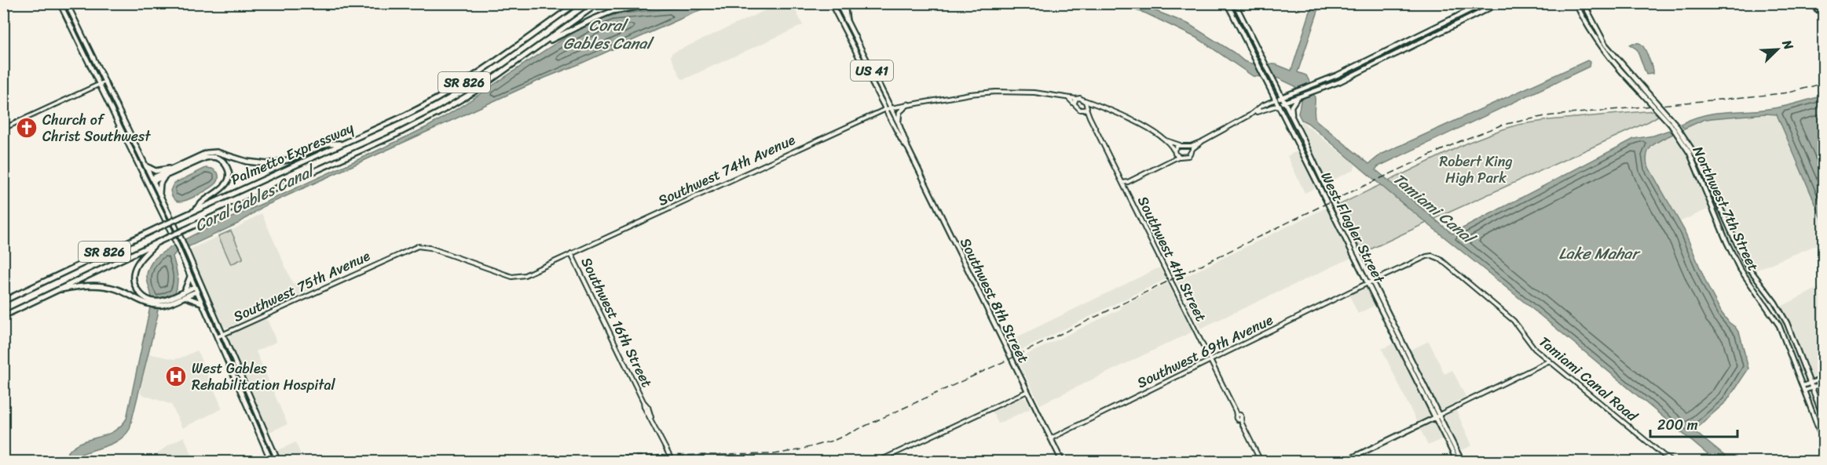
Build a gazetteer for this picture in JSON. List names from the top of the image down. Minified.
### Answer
{"streets":{"highway":["SR 826","Palmetto Expressway"],"main road":["US 41","Northwest 7th Street","West Flagler Street","Southwest 8th Street"],"street":["Southwest 74th Avenue","Southwest 4th Street","Southwest 75th Avenue","Southwest 16th Street","Southwest 69th Avenue","Tamiami Canal Road"]},"crossings":[["Southwest 74th Avenue","Southwest 4th Street"],["Southwest 74th Avenue","Southwest 75th Avenue"],["Southwest 74th Avenue","Southwest 8th Street"],["Southwest 74th Avenue","Southwest 16th Street"],["West Flagler Street","Southwest 69th Avenue"],["Southwest 4th Street","Southwest 69th Avenue"],["Southwest 8th Street","Southwest 69th Avenue"],["Southwest 69th Avenue","Tamiami Canal Road"]],"water":["Coral Gables Canal","Tamiami Canal","Lake Mahar"],"parks":["Robert King High Park"],"places":{"church":["Church of Christ Southwest"],"hospital":["West Gables Rehabilitation Hospital"]},"scale_bar":"200 m","north":"top right"}
